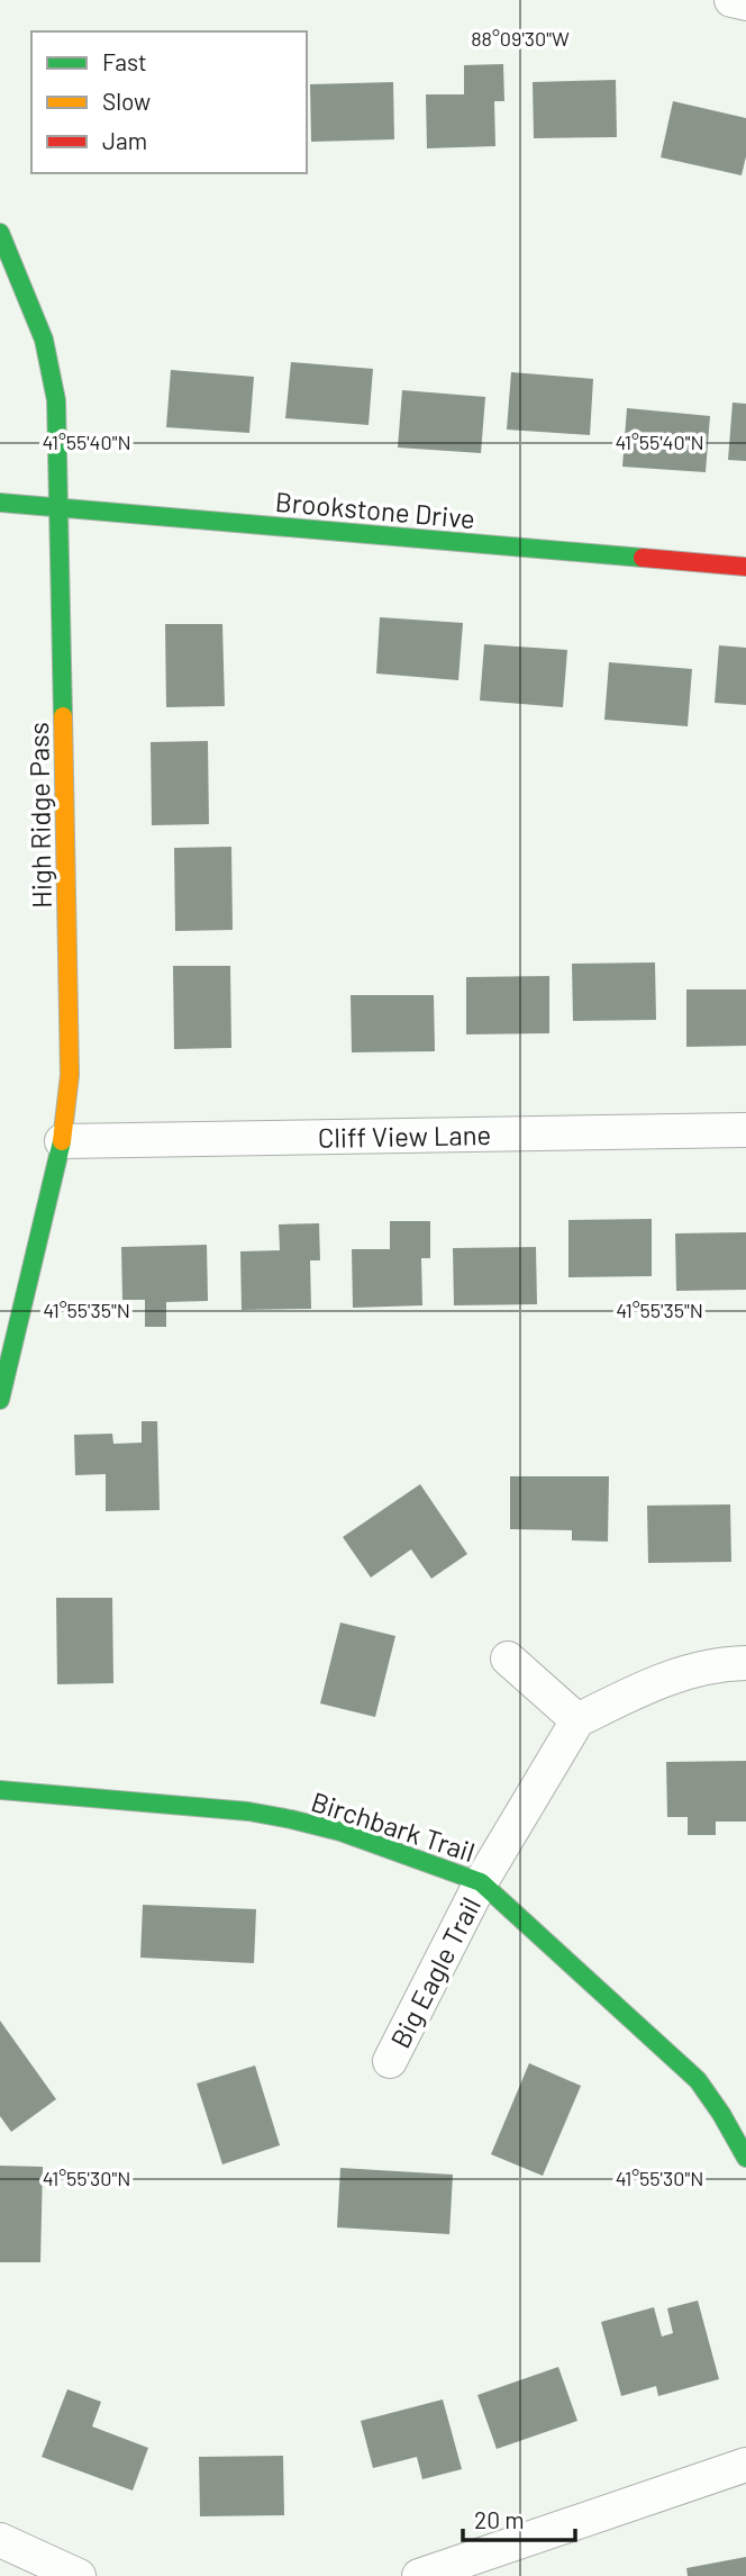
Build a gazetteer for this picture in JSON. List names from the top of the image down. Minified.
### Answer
{"streets":{"street":["Brookstone Drive","High Ridge Pass","Cliff View Lane","Birchbark Trail","Big Eagle Trail"]},"crossings":[["Brookstone Drive","High Ridge Pass"],["High Ridge Pass","Cliff View Lane"],["Birchbark Trail","Big Eagle Trail"]],"legend":["Fast","Slow","Jam"],"scale_bar":"20 m","coordinates":["88°09'30\"W","41°55'40\"N","41°55'35\"N","41°55'30\"N"]}
